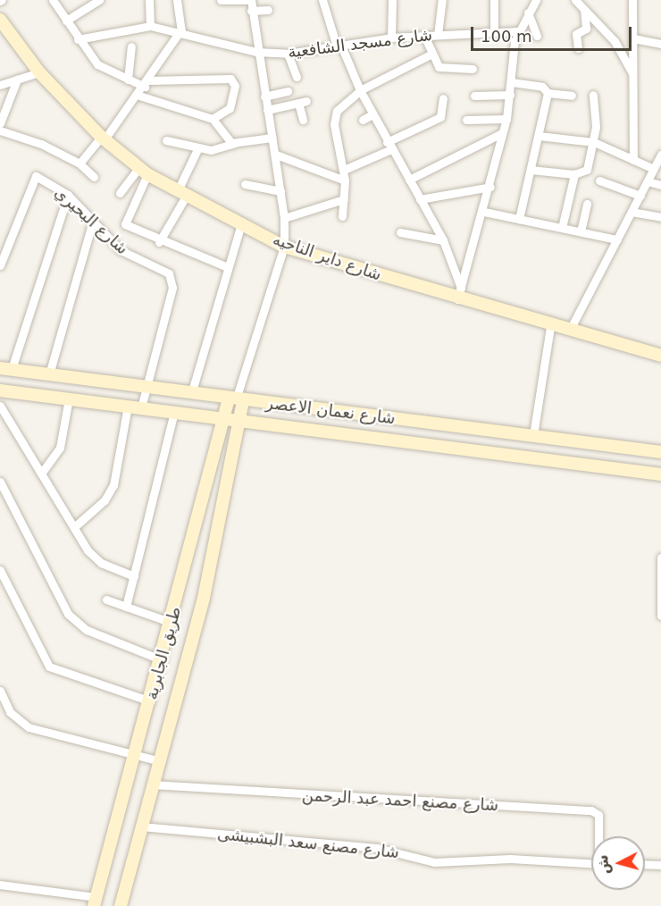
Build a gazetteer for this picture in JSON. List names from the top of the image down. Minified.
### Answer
{"streets":{"street":["شارع مسجد الشافعية","شارع البحيري","شارع داير الناحيه","شارع نعمان الاعصر","طريق الجابرية","شارع مصنع احمد عبد الرحمن","شارع مصنع سعد البشبيشى"]},"crossings":[["شارع البحيري","شارع نعمان الاعصر"],["شارع نعمان الاعصر","طريق الجابرية"],["طريق الجابرية","شارع مصنع احمد عبد الرحمن"],["طريق الجابرية","شارع مصنع سعد البشبيشى"]],"scale_bar":"100 m","north":"left"}
